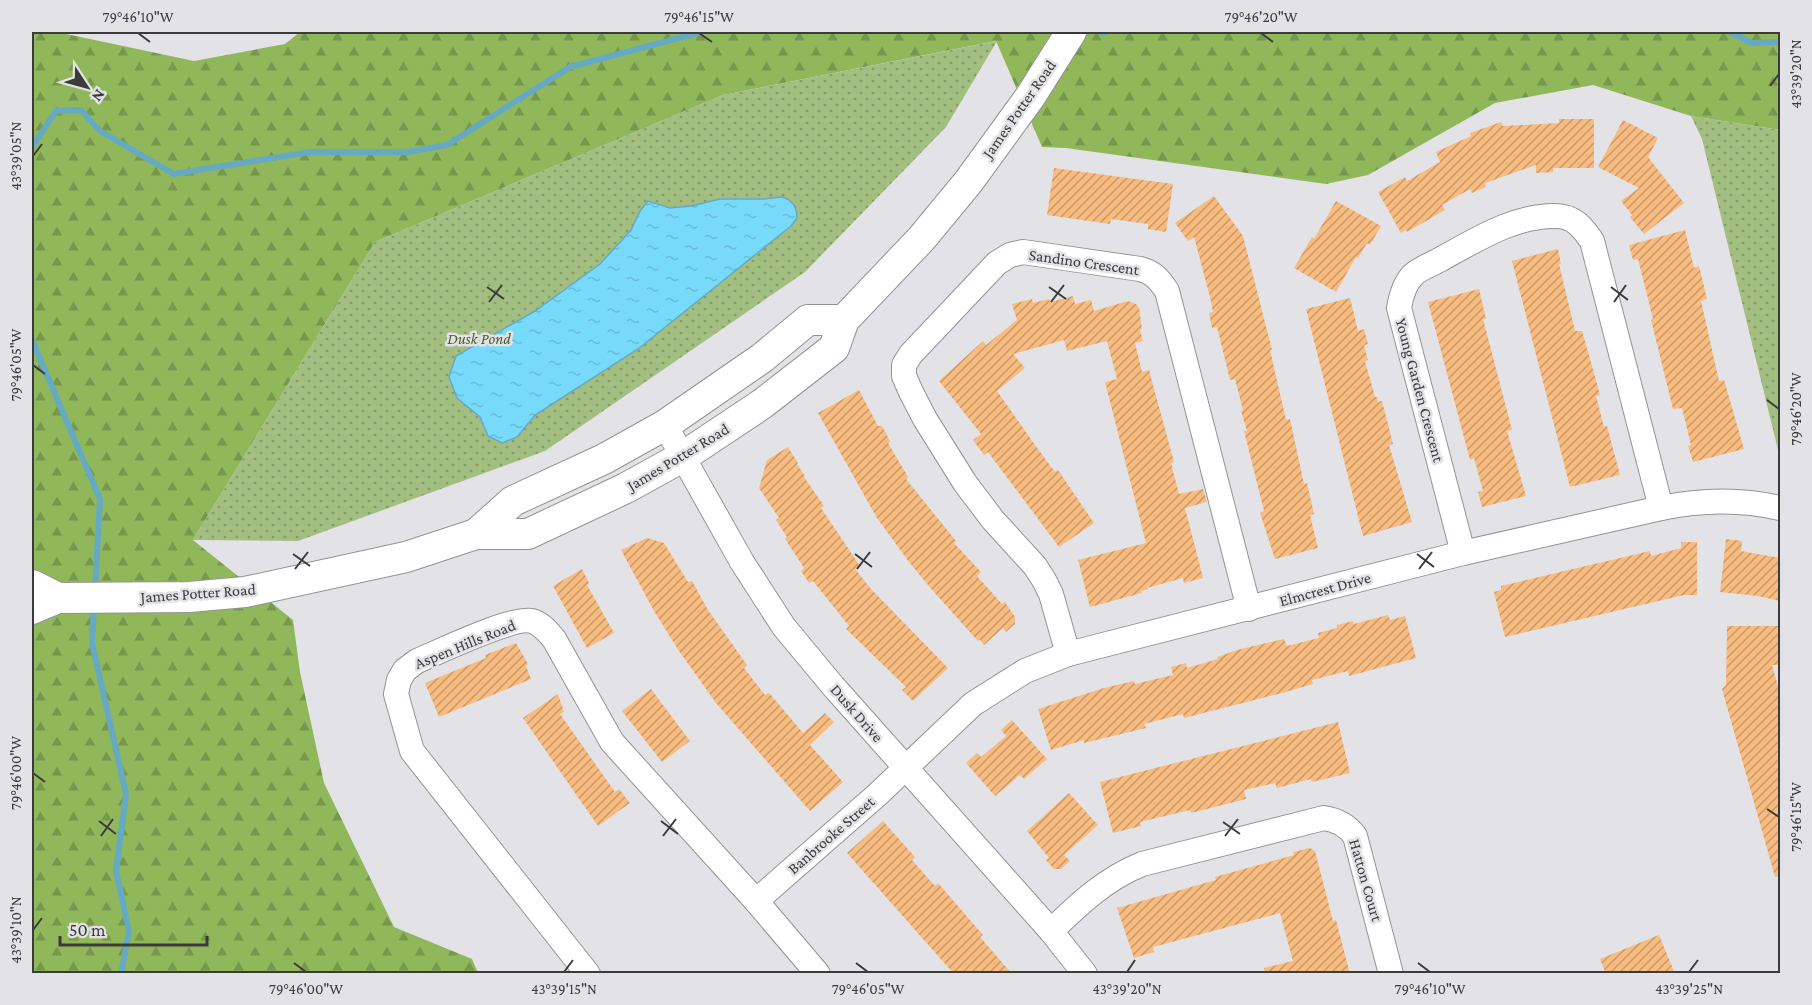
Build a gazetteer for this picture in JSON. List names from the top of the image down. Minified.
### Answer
{"streets":{"main road":["James Potter Road"],"street":["Sandino Crescent","Young Garden Crescent","Elmcrest Drive","Aspen Hills Road","Dusk Drive","Banbrooke Street","Hatton Court"]},"crossings":[["James Potter Road","Dusk Drive"],["Sandino Crescent","Elmcrest Drive"],["Young Garden Crescent","Elmcrest Drive"],["Elmcrest Drive","Dusk Drive"],["Elmcrest Drive","Banbrooke Street"],["Aspen Hills Road","Banbrooke Street"],["Dusk Drive","Banbrooke Street"],["Dusk Drive","Hatton Court"]],"parks":["Dusk Pond"],"scale_bar":"50 m","north":"bottom right","coordinates":["79°46'10\"W","79°46'15\"W","79°46'20\"W","43°39'20\"N","43°39'05\"N","79°46'05\"W","79°46'00\"W","43°39'10\"N","43°39'15\"N","43°39'25\"N"]}
